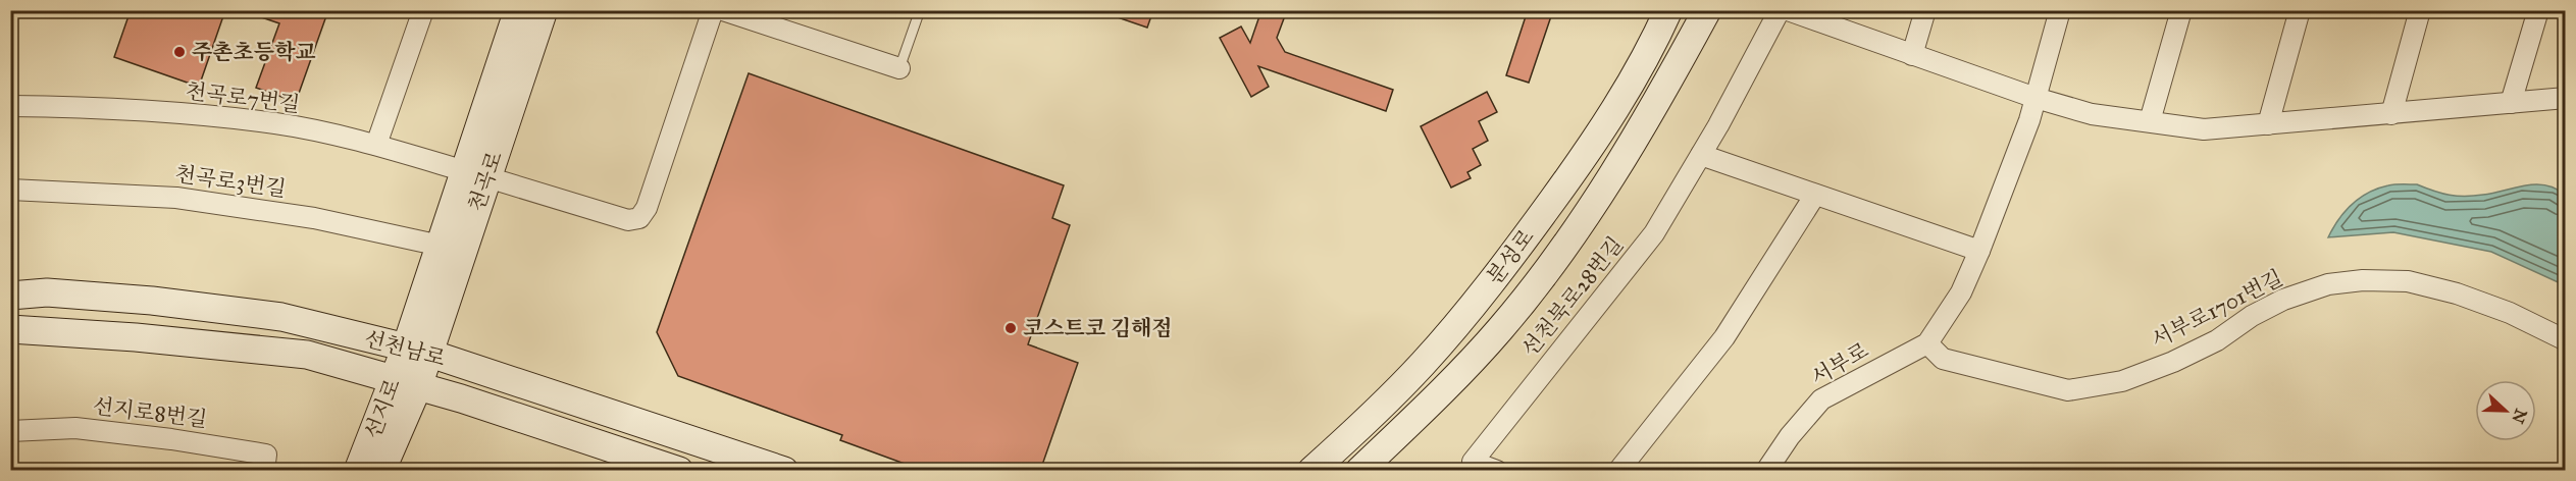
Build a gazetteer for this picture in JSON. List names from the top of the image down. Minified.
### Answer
{"streets":{"main road":["천곡로","분성로","선천남로","선지로"],"street":["천곡로7번길","천곡로3번길","선천북로28번길","서부로1701번길","서부로","선지로8번길"]},"crossings":[["천곡로7번길","천곡로"],["천곡로3번길","천곡로"],["천곡로","선천남로"],["천곡로","선지로"],["서부로1701번길","서부로"],["선천남로","선지로"]],"places":["주촌초등학교","코스트코 김해점"],"north":"right"}
